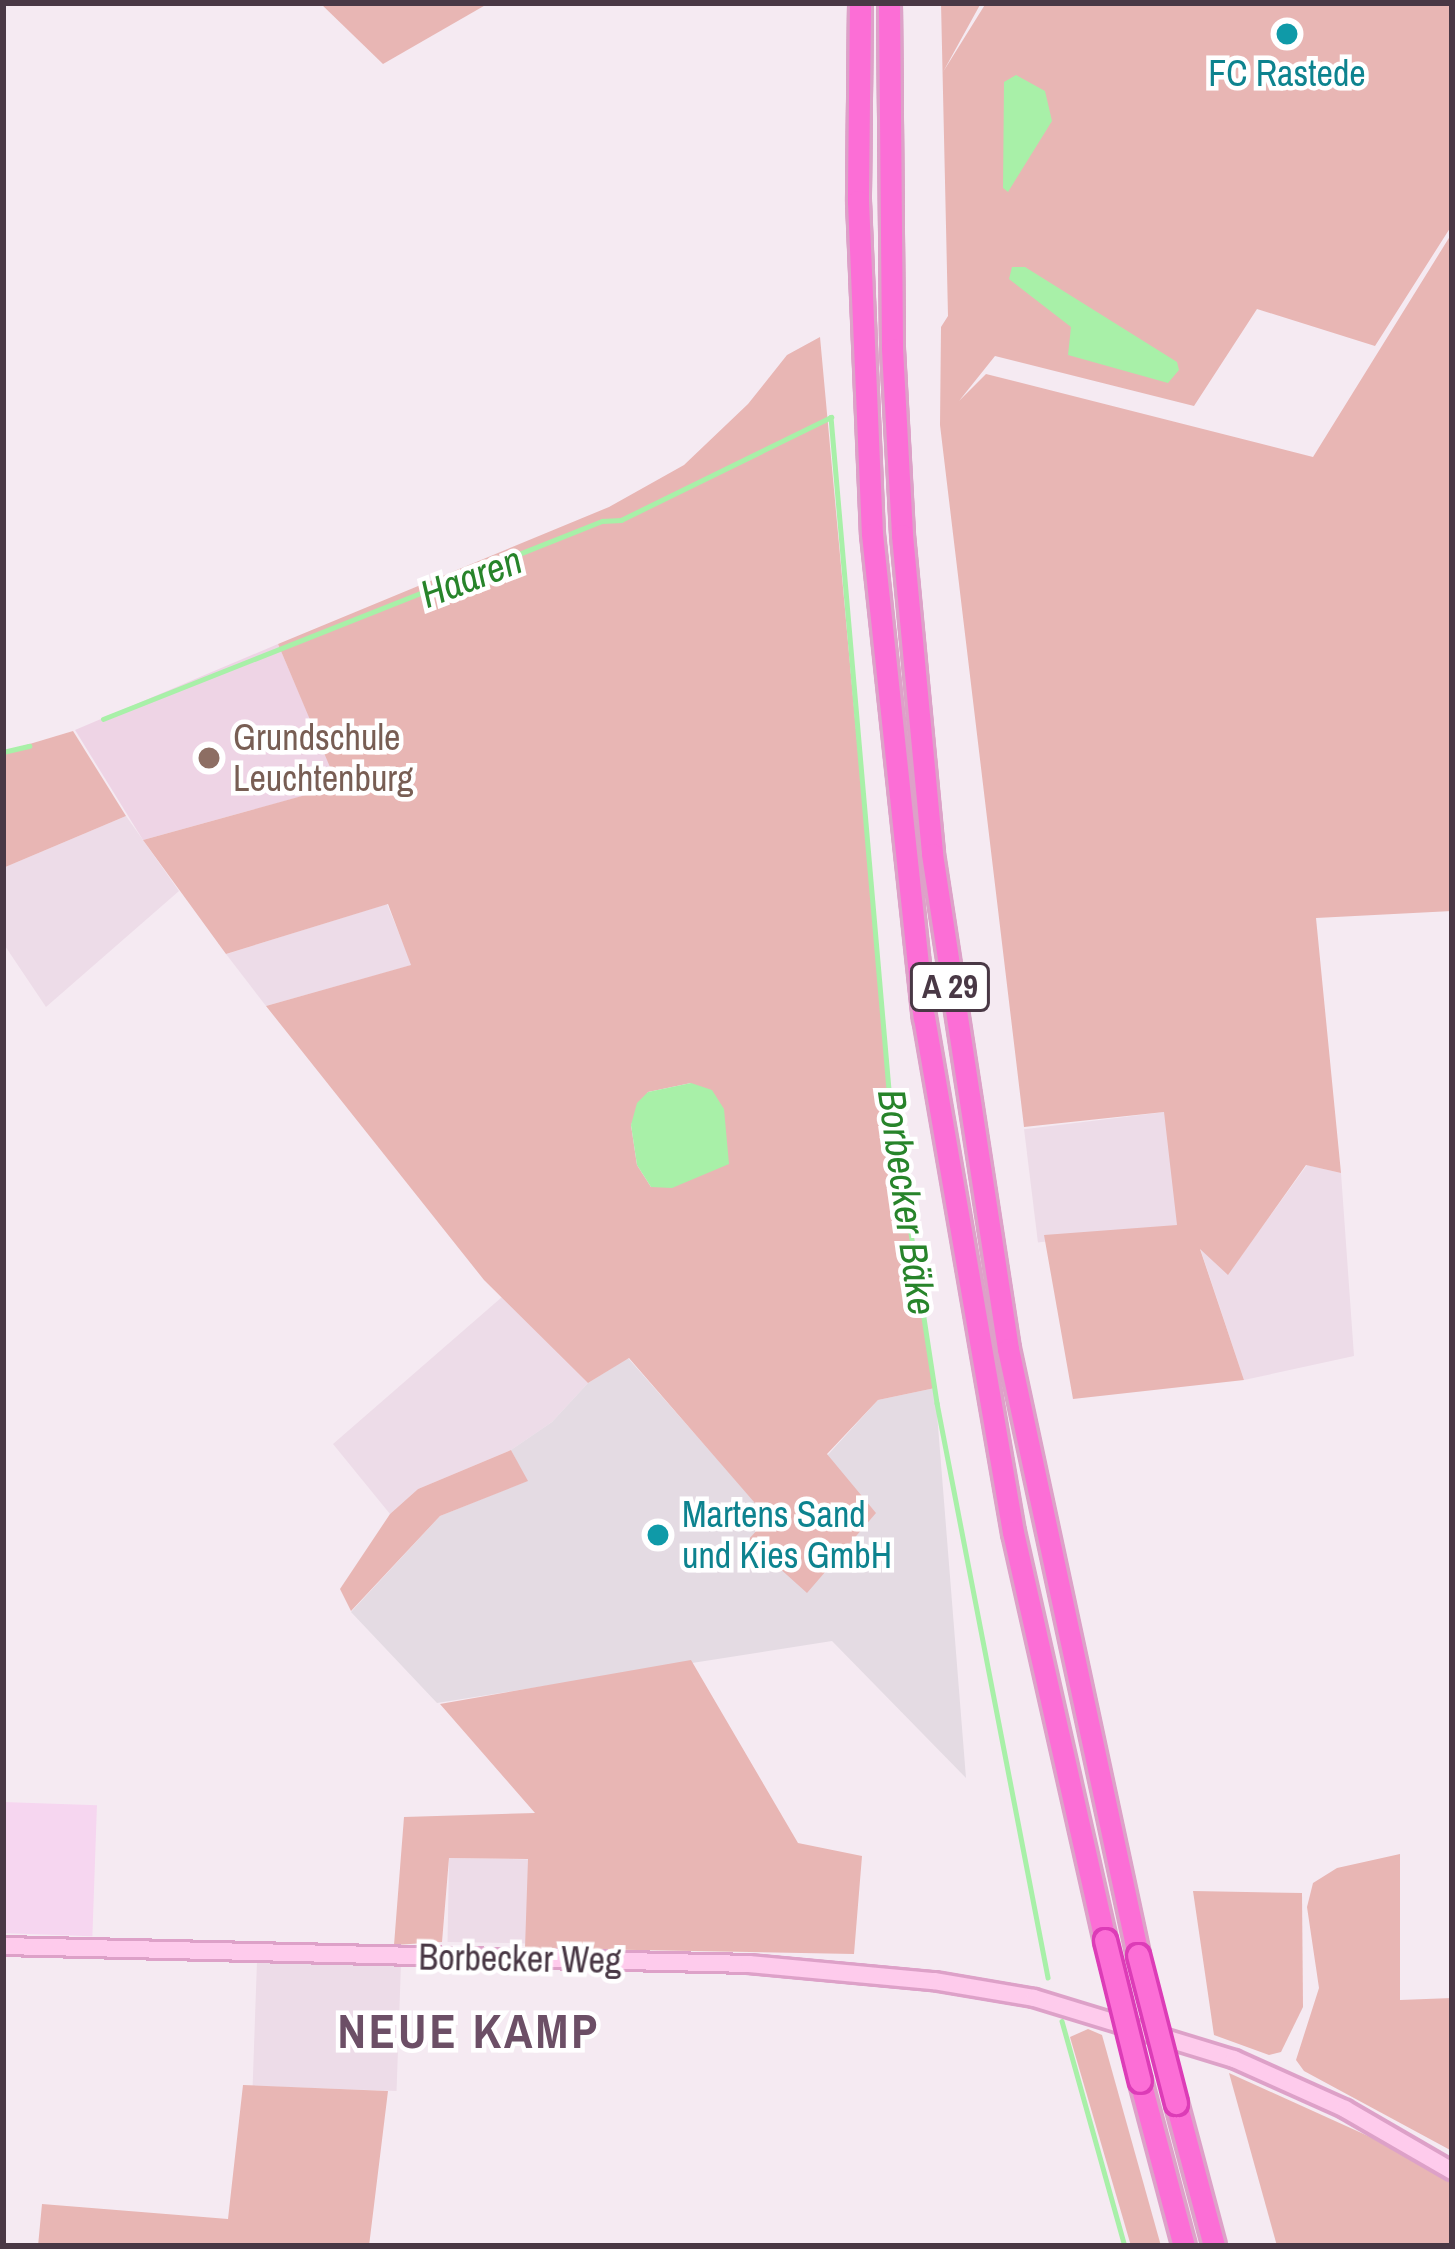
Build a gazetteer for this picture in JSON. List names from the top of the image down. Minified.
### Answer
{"streets":{"highway":["A 29"],"street":["Borbecker Weg"]},"districts":["NEUE KAMP"],"water":["Haaren","Borbecker Bäke"],"places":["FC Rastede","Grundschule Leuchtenburg","Martens Sand und Kies GmbH"]}
